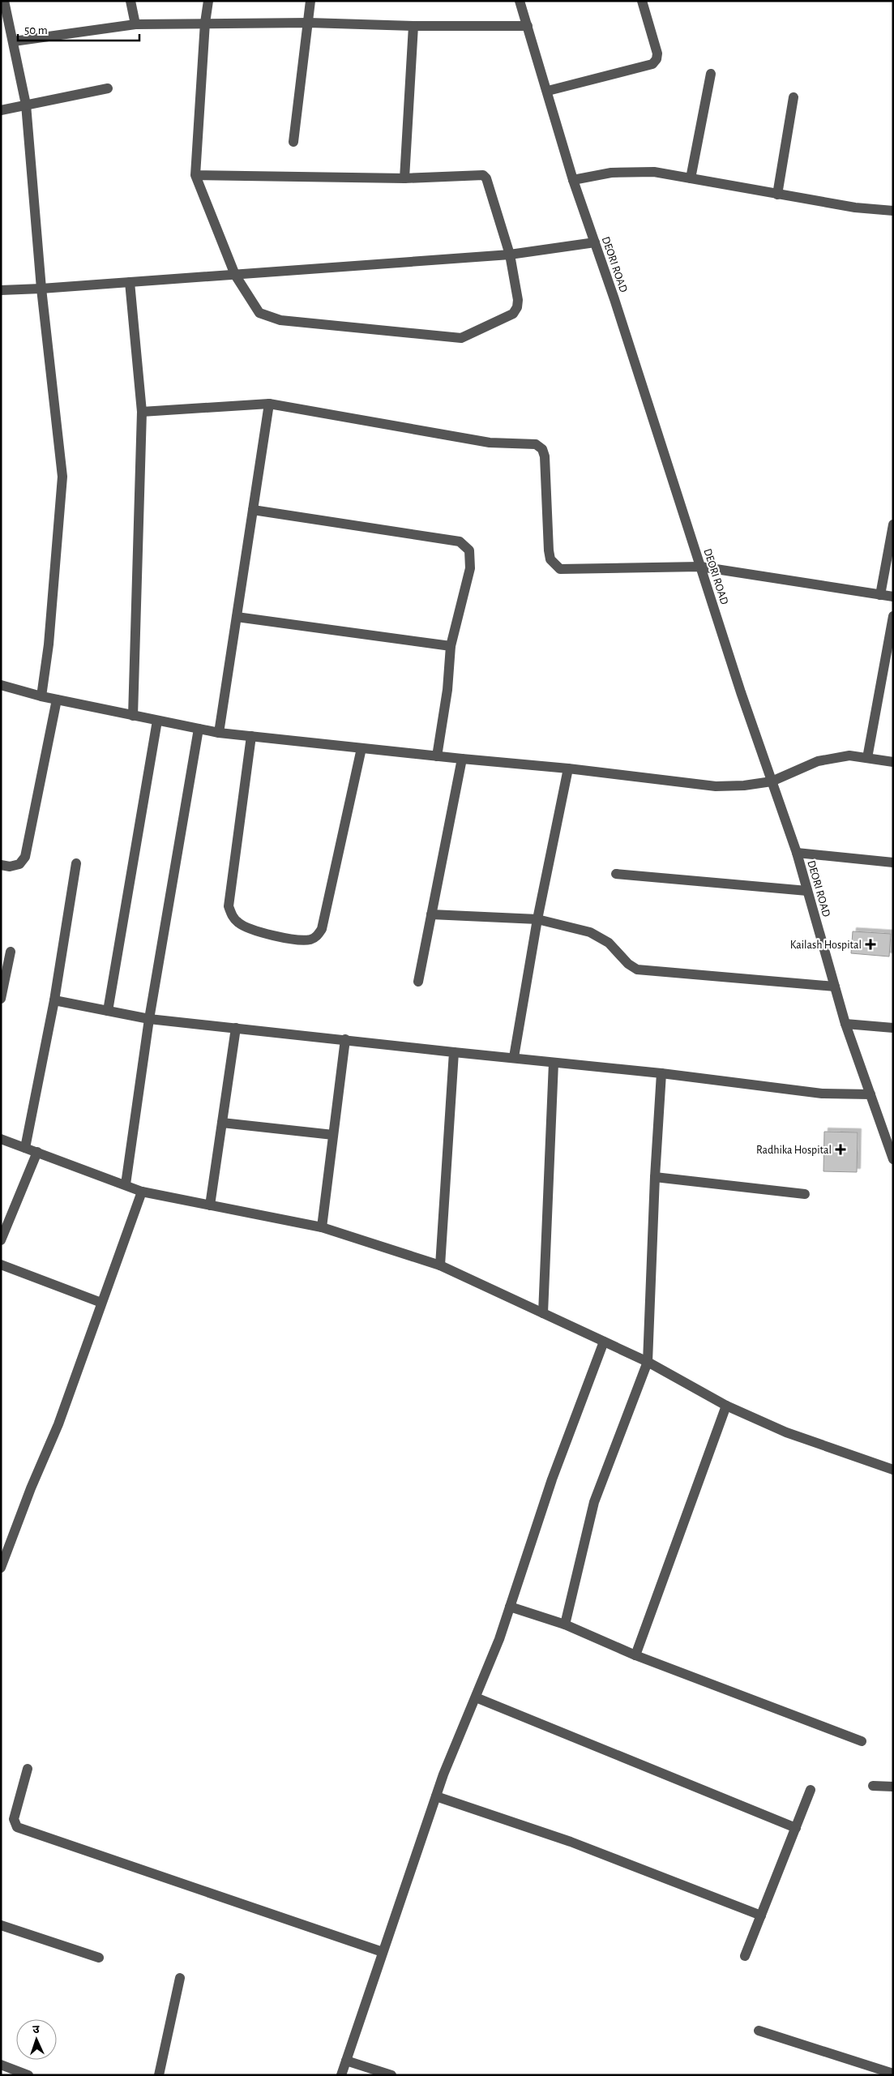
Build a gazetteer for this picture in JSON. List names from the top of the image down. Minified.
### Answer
{"streets":{"street":["DEORI ROAD"]},"places":{"health":["Kailash Hospital","Radhika Hospital"]},"scale_bar":"50 m","north":"top"}
